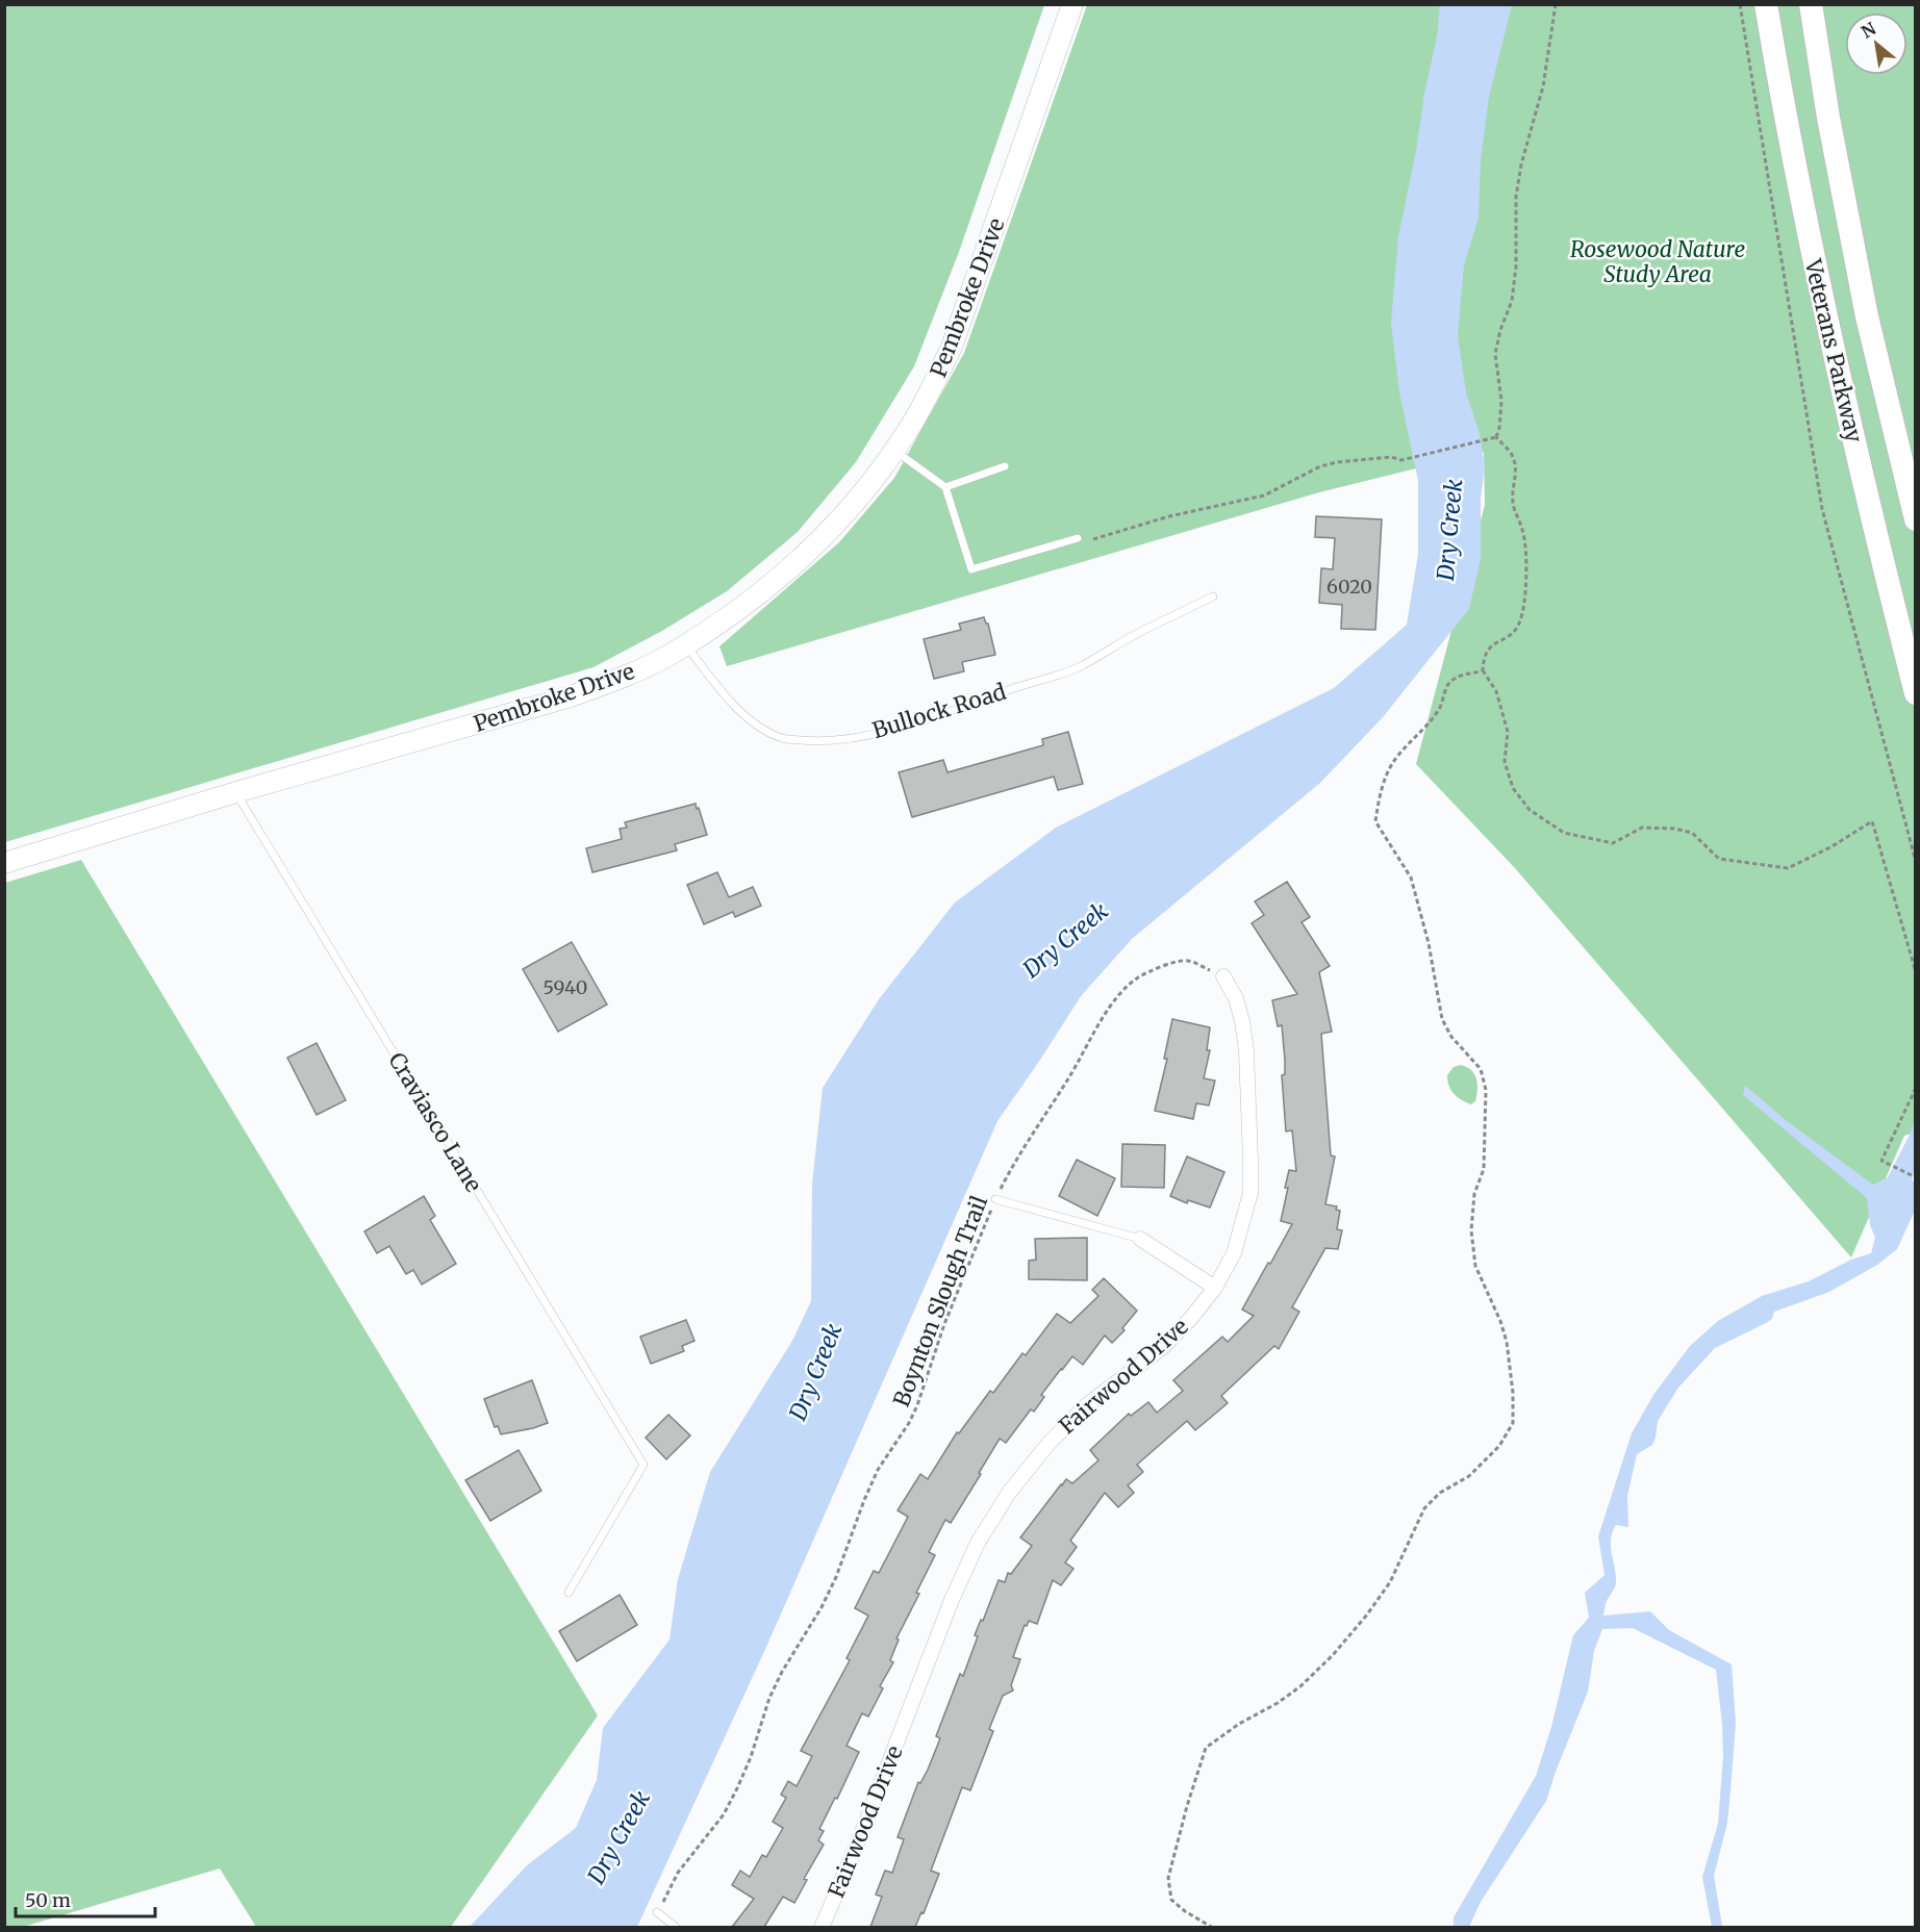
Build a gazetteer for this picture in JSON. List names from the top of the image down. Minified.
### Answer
{"streets":{"main road":["Veterans Parkway"],"street":["Pembroke Drive","Fairwood Drive"],"lane":["Bullock Road","Craviasco Lane"],"path":["Boynton Slough Trail"]},"crossings":[["Pembroke Drive","Bullock Road"],["Pembroke Drive","Craviasco Lane"],["Boynton Slough Trail","Fairwood Drive"]],"water":["Dry Creek"],"parks":["Rosewood Nature Study Area"],"house_numbers":["6020","5940"],"scale_bar":"50 m","north":"top left"}
